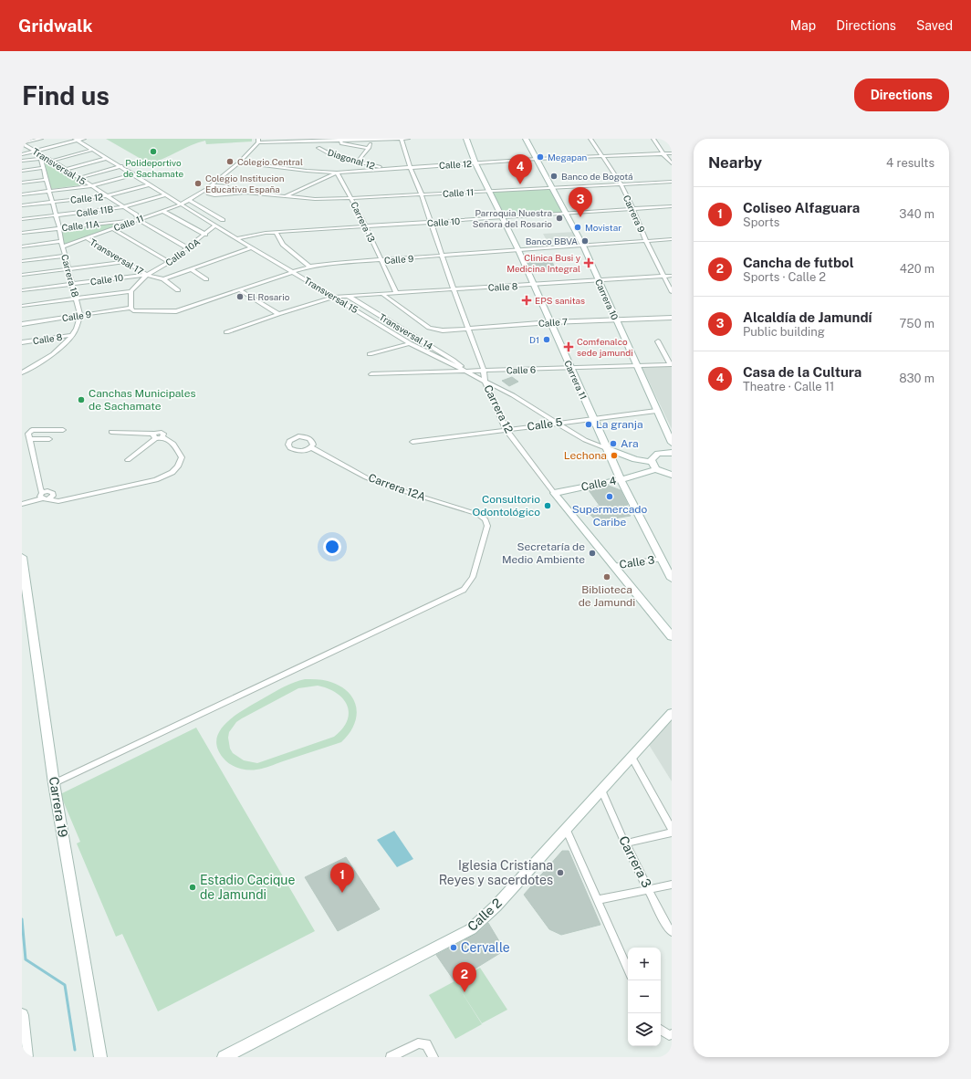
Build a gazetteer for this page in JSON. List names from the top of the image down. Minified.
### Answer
{"streets":{"main road":["Carrera 10","Carrera 11","Carrera 12","Calle 4","Carrera 19","Calle 2"],"street":["Diagonal 12","Calle 12","Transversal 15","Calle 11","Calle 11B","Carrera 9","Carrera 13","Calle 10","Calle 11A","Calle 10A","Transversal 17","Calle 9","Carrera 18","Calle 8","Calle 7","Transversal 14","Calle 6","Calle 5","Carrera 12A","Calle 3","Carrera 3"]},"crossings":[["Diagonal 12","Calle 12"],["Calle 12","Transversal 15"],["Calle 12","Calle 11"],["Calle 12","Carrera 9"],["Calle 12","Carrera 13"],["Calle 12","Carrera 18"],["Calle 12","Carrera 10"],["Calle 12","Carrera 11"],["Calle 12","Carrera 12"],["Transversal 15","Calle 11"],["Transversal 15","Calle 11B"],["Transversal 15","Calle 10"],["Transversal 15","Calle 11A"],["Transversal 15","Calle 10A"],["Transversal 15","Calle 9"],["Transversal 15","Carrera 18"],["Transversal 15","Calle 8"],["Transversal 15","Transversal 14"],["Transversal 15","Calle 6"],["Transversal 15","Carrera 12"],["Calle 11","Carrera 9"],["Calle 11","Carrera 13"],["Calle 11","Calle 11A"],["Calle 11","Transversal 17"],["Calle 11","Carrera 18"],["Calle 11","Carrera 10"],["Calle 11","Carrera 11"],["Calle 11","Carrera 12"],["Calle 11B","Carrera 18"],["Carrera 9","Calle 10"],["Carrera 9","Calle 9"],["Carrera 9","Calle 8"],["Carrera 13","Calle 10"],["Carrera 13","Calle 9"],["Carrera 13","Calle 8"],["Calle 10","Calle 10A"],["Calle 10","Transversal 17"],["Calle 10","Carrera 18"],["Calle 10","Carrera 10"],["Calle 10","Carrera 11"],["Calle 10","Carrera 12"],["Calle 11A","Carrera 18"],["Calle 10A","Transversal 17"],["Calle 9","Carrera 18"],["Calle 9","Carrera 10"],["Calle 9","Carrera 11"],["Calle 9","Carrera 12"],["Calle 8","Carrera 10"],["Calle 8","Calle 7"],["Calle 8","Transversal 14"],["Calle 8","Carrera 11"],["Calle 8","Carrera 12"],["Carrera 10","Calle 7"],["Carrera 10","Calle 6"],["Carrera 10","Calle 5"],["Calle 7","Carrera 11"],["Calle 7","Carrera 12"],["Transversal 14","Calle 6"],["Calle 6","Carrera 11"],["Calle 6","Carrera 12"],["Carrera 11","Calle 5"],["Carrera 11","Calle 4"],["Carrera 11","Calle 3"],["Carrera 12","Calle 5"],["Carrera 12","Calle 4"],["Carrera 12","Calle 3"],["Carrera 12A","Carrera 19"],["Carrera 3","Calle 2"]],"places":{"other":["Polideportivo de Sachamate","Megapan","Colegio Central","Banco de Bogotá","Colegio Institucion Educativa España","Parroquia Nuestra Señora del Rosario","Movistar","Banco BBVA","El Rosario","D1","Canchas Municipales de Sachamate","La granja","Ara","Lechona","Supermercado Caribe","Consultorio Odontológico","Secretaría de Medio Ambiente","Biblioteca de Jamundi","Iglesia Cristiana Reyes y sacerdotes","Estadio Cacique de Jamundi","Cervalle"],"health":["Clinica Busi y Medicina Integral","EPS sanitas","Comfenalco sede jamundi"]},"page":{"header":"Gridwalk","nav":["Map","Directions","Saved"],"buttons":"Directions","title":"Find us","heading":["Nearby","4 results"],"pins":["4","3","1","2"],"list":[{"mark":"1","name":"Coliseo Alfaguara","note":"Sports","value":"340 m"},{"mark":"2","name":"Cancha de futbol","note":"Sports · Calle 2","value":"420 m"},{"mark":"3","name":"Alcaldía de Jamundí","note":"Public building","value":"750 m"},{"mark":"4","name":"Casa de la Cultura","note":"Theatre · Calle 11","value":"830 m"}],"map_buttons":["+","−"]}}
